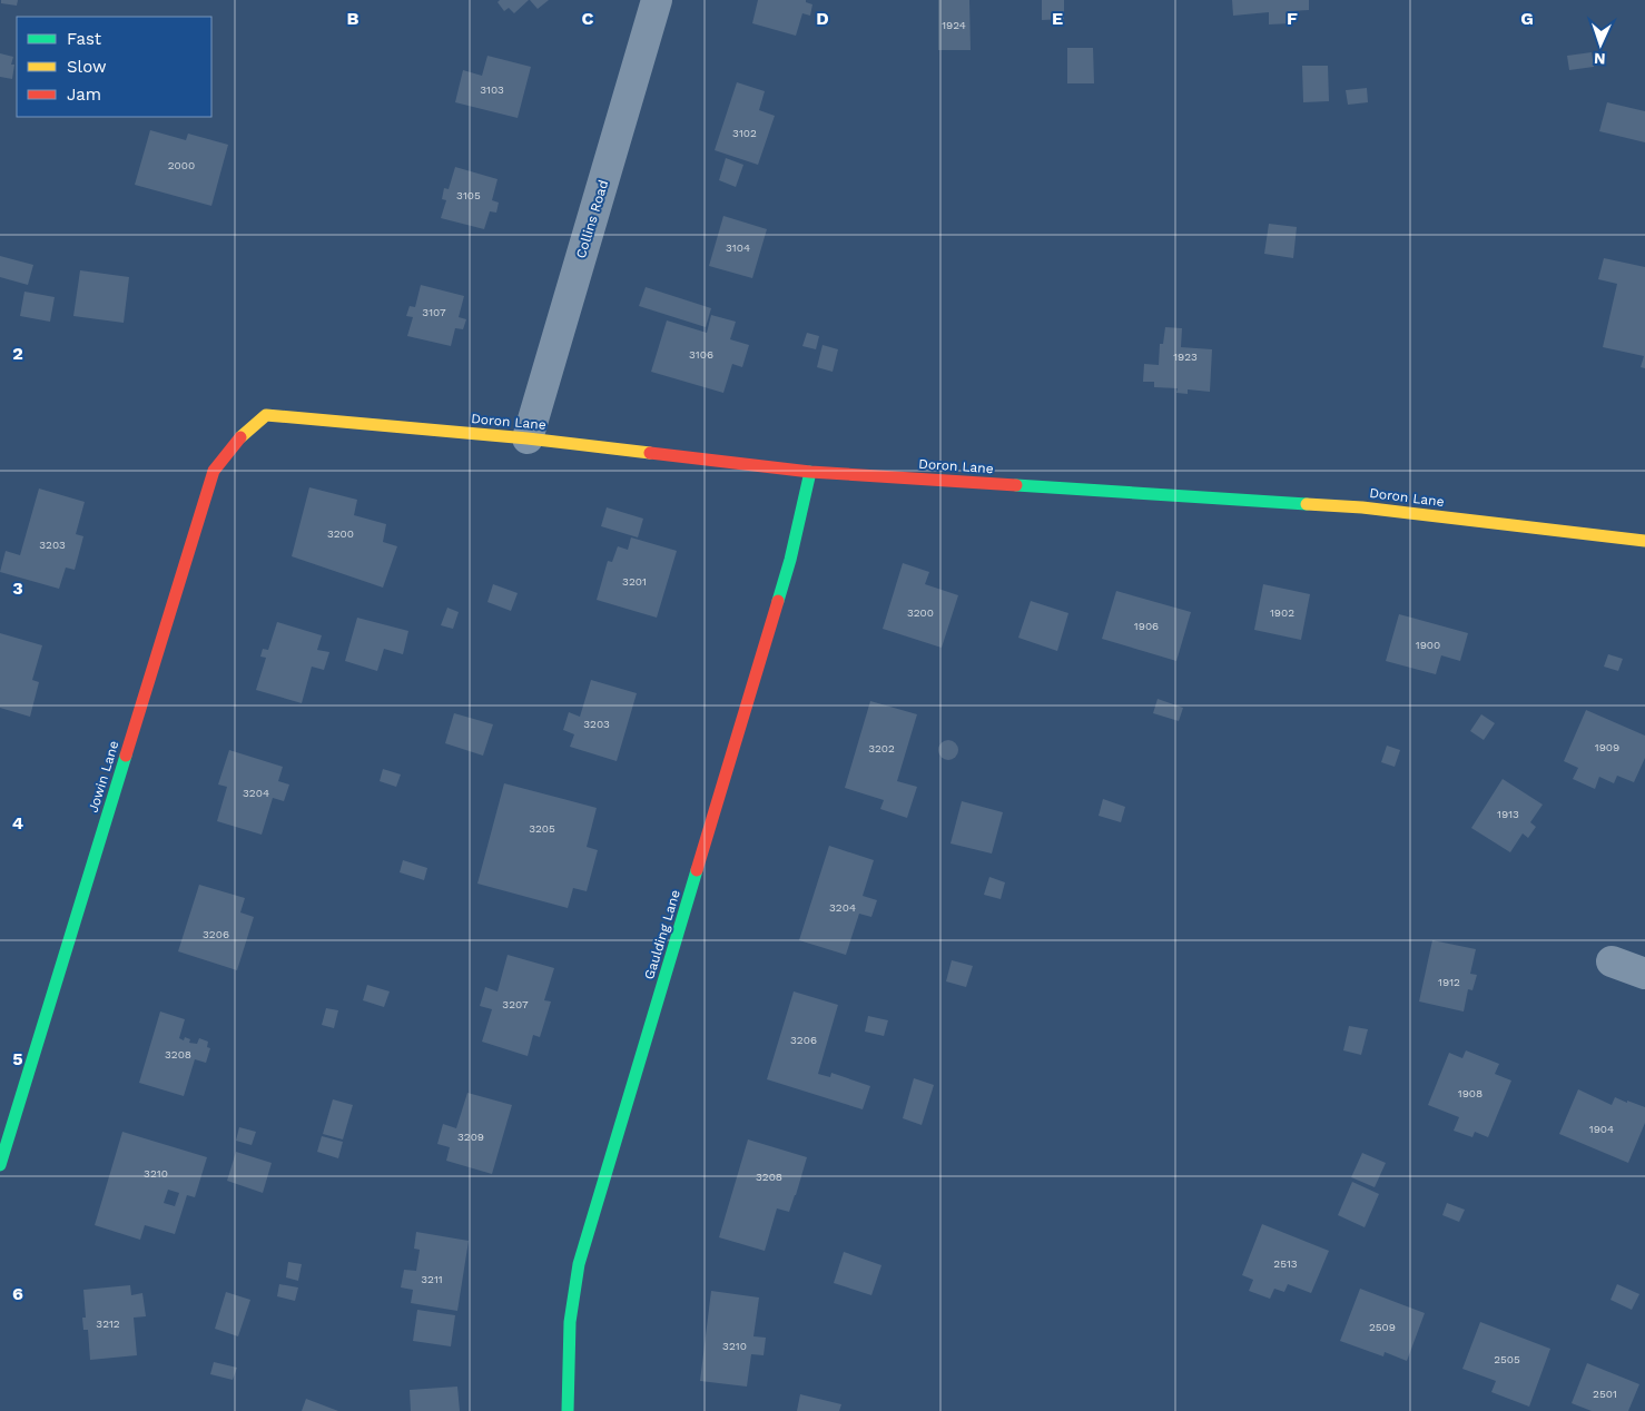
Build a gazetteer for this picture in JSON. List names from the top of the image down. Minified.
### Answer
{"streets":{"street":["Collins Road","Doron Lane","Jowin Lane","Gaulding Lane"]},"crossings":[["Collins Road","Doron Lane"],["Doron Lane","Jowin Lane"],["Doron Lane","Gaulding Lane"]],"house_numbers":["1924","3103","3102","2000","3105","3104","3107","3106","1923","3200","3203","3201","3200","1902","1906","1900","3203","1909","3202","3204","1913","3205","3204","3206","1912","3207","3206","3208","1908","1904","3209","3210","3208","2513","3211","3212","2509","3210","2505","2501"],"legend":["Fast","Slow","Jam"],"north":"bottom","grid":{"columns":["B","C","D","E","F","G"],"rows":["2","3","4","5","6"]}}
